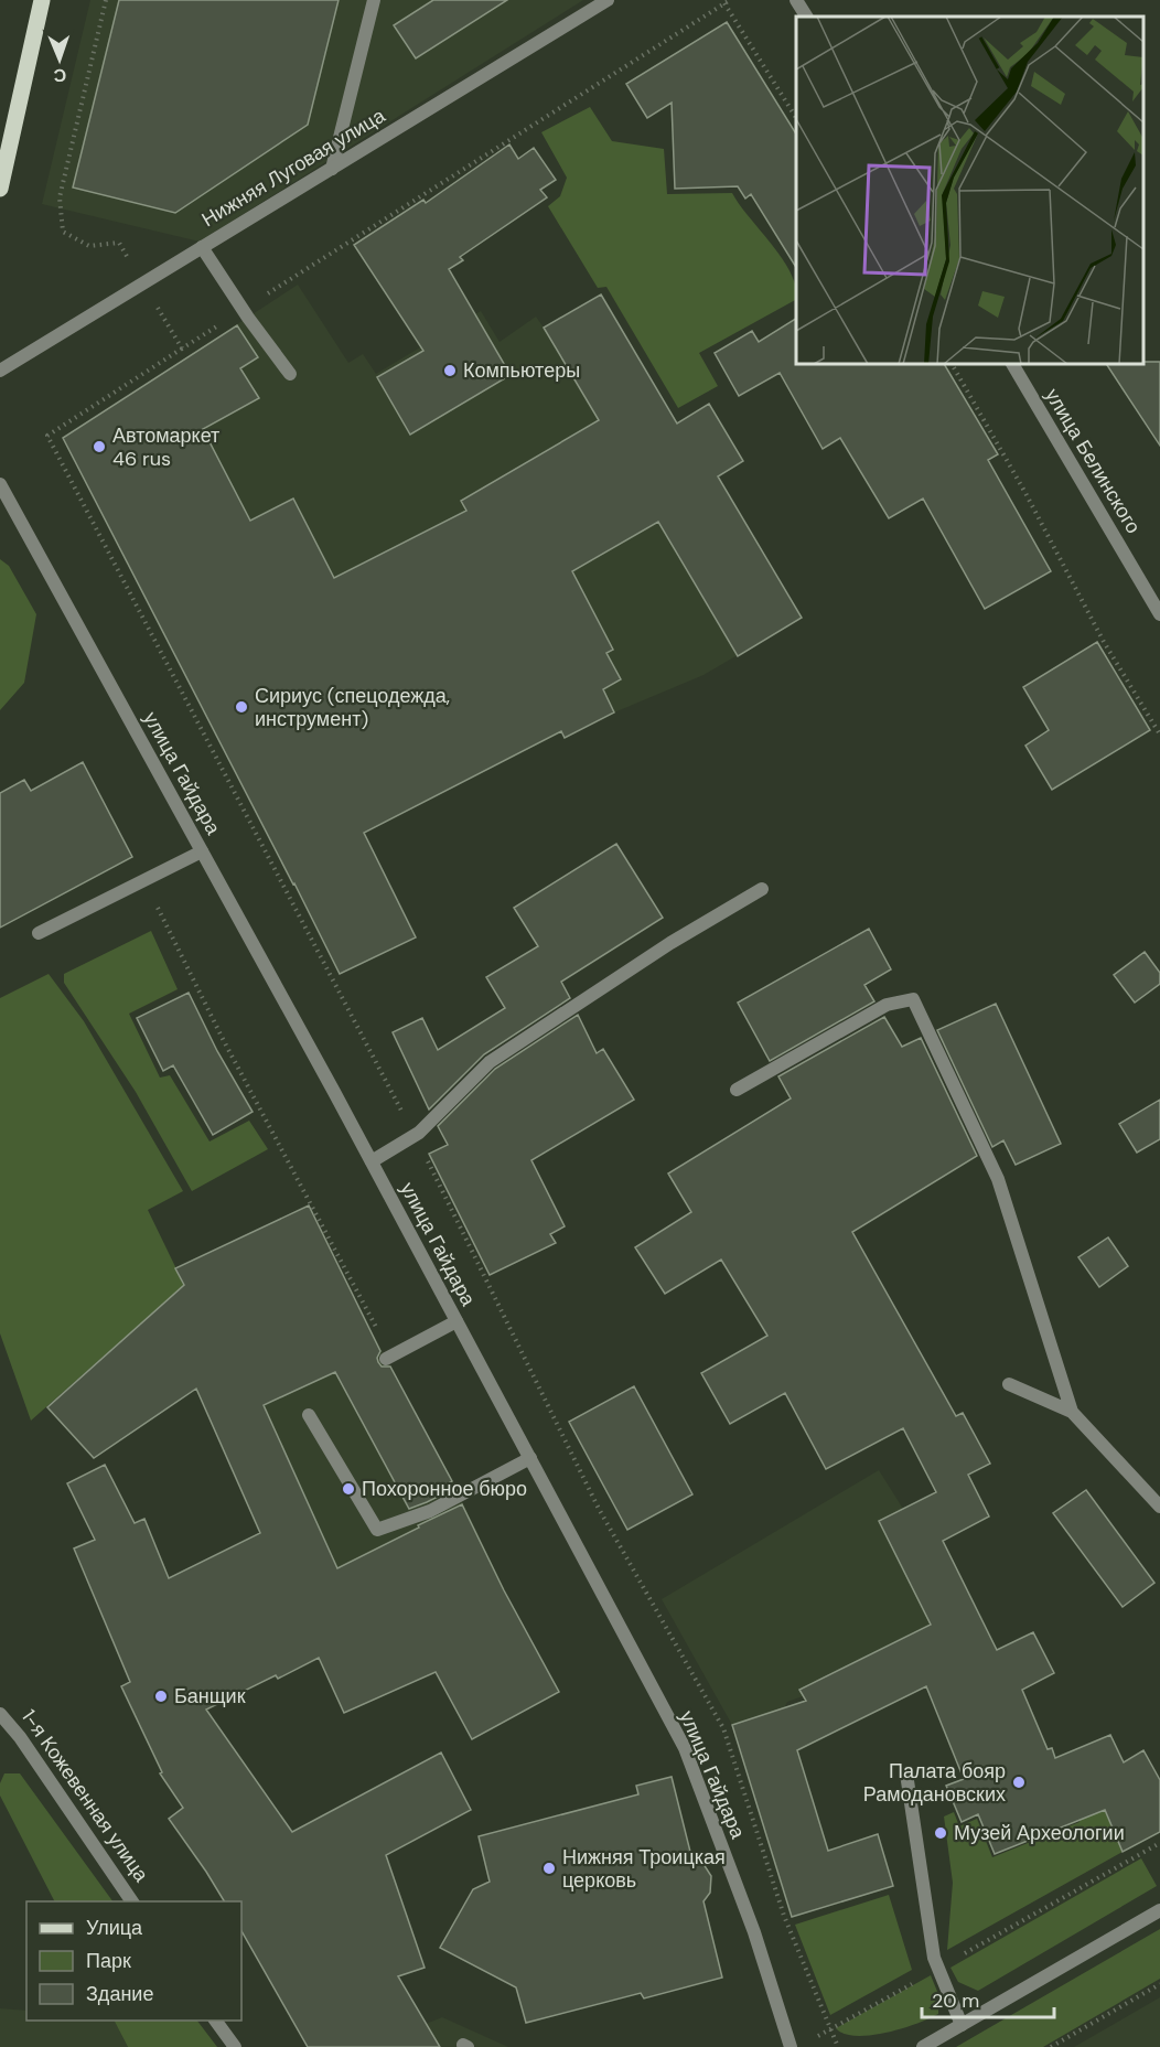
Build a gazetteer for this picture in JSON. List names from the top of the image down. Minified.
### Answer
{"streets":{"street":["Нижняя Луговая улица","улица Белинского","улица Гайдара","1-я Кожевенная улица"]},"places":["Компьютеры","Автомаркет 46 rus","Сириус (спецодежда, инструмент)","Похоронное бюро","Банщик","Палата бояр Рамодановских","Музей Археологии","Нижняя Троицкая церковь"],"legend":["Улица","Парк","Здание"],"scale_bar":"20 m","north":"bottom"}
